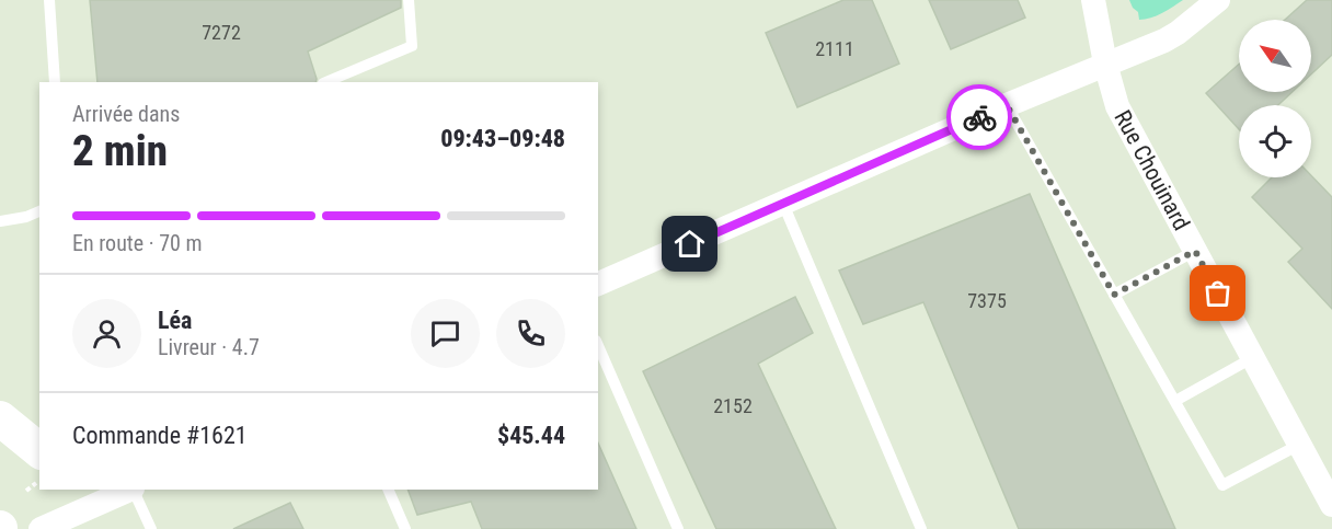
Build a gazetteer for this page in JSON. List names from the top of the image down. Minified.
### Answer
{"streets":{"street":["Rue Chouinard"]},"house_numbers":["7272","2111","7375","2152"],"north":"top left","page":{"heading":["2 min","Arrivée dans","09:43–09:48"],"panel":["Léa","Livreur · 4.7","Commande #1621","$45.44"],"bar":"En route · 70 m"}}
